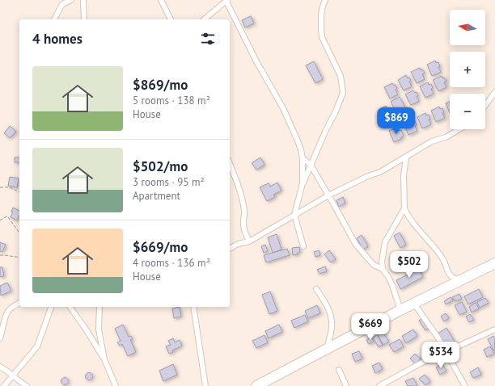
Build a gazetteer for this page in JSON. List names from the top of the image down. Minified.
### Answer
{"north":"left","page":{"map_buttons":["+","−"],"heading":"4 homes","list":[{"name":"$869/mo","note":"5 rooms · 138 m² · House"},{"name":"$502/mo","note":"3 rooms · 95 m² · Apartment"},{"name":"$669/mo","note":"4 rooms · 136 m² · House"}],"price":["$869","$502","$669","$534"]}}
